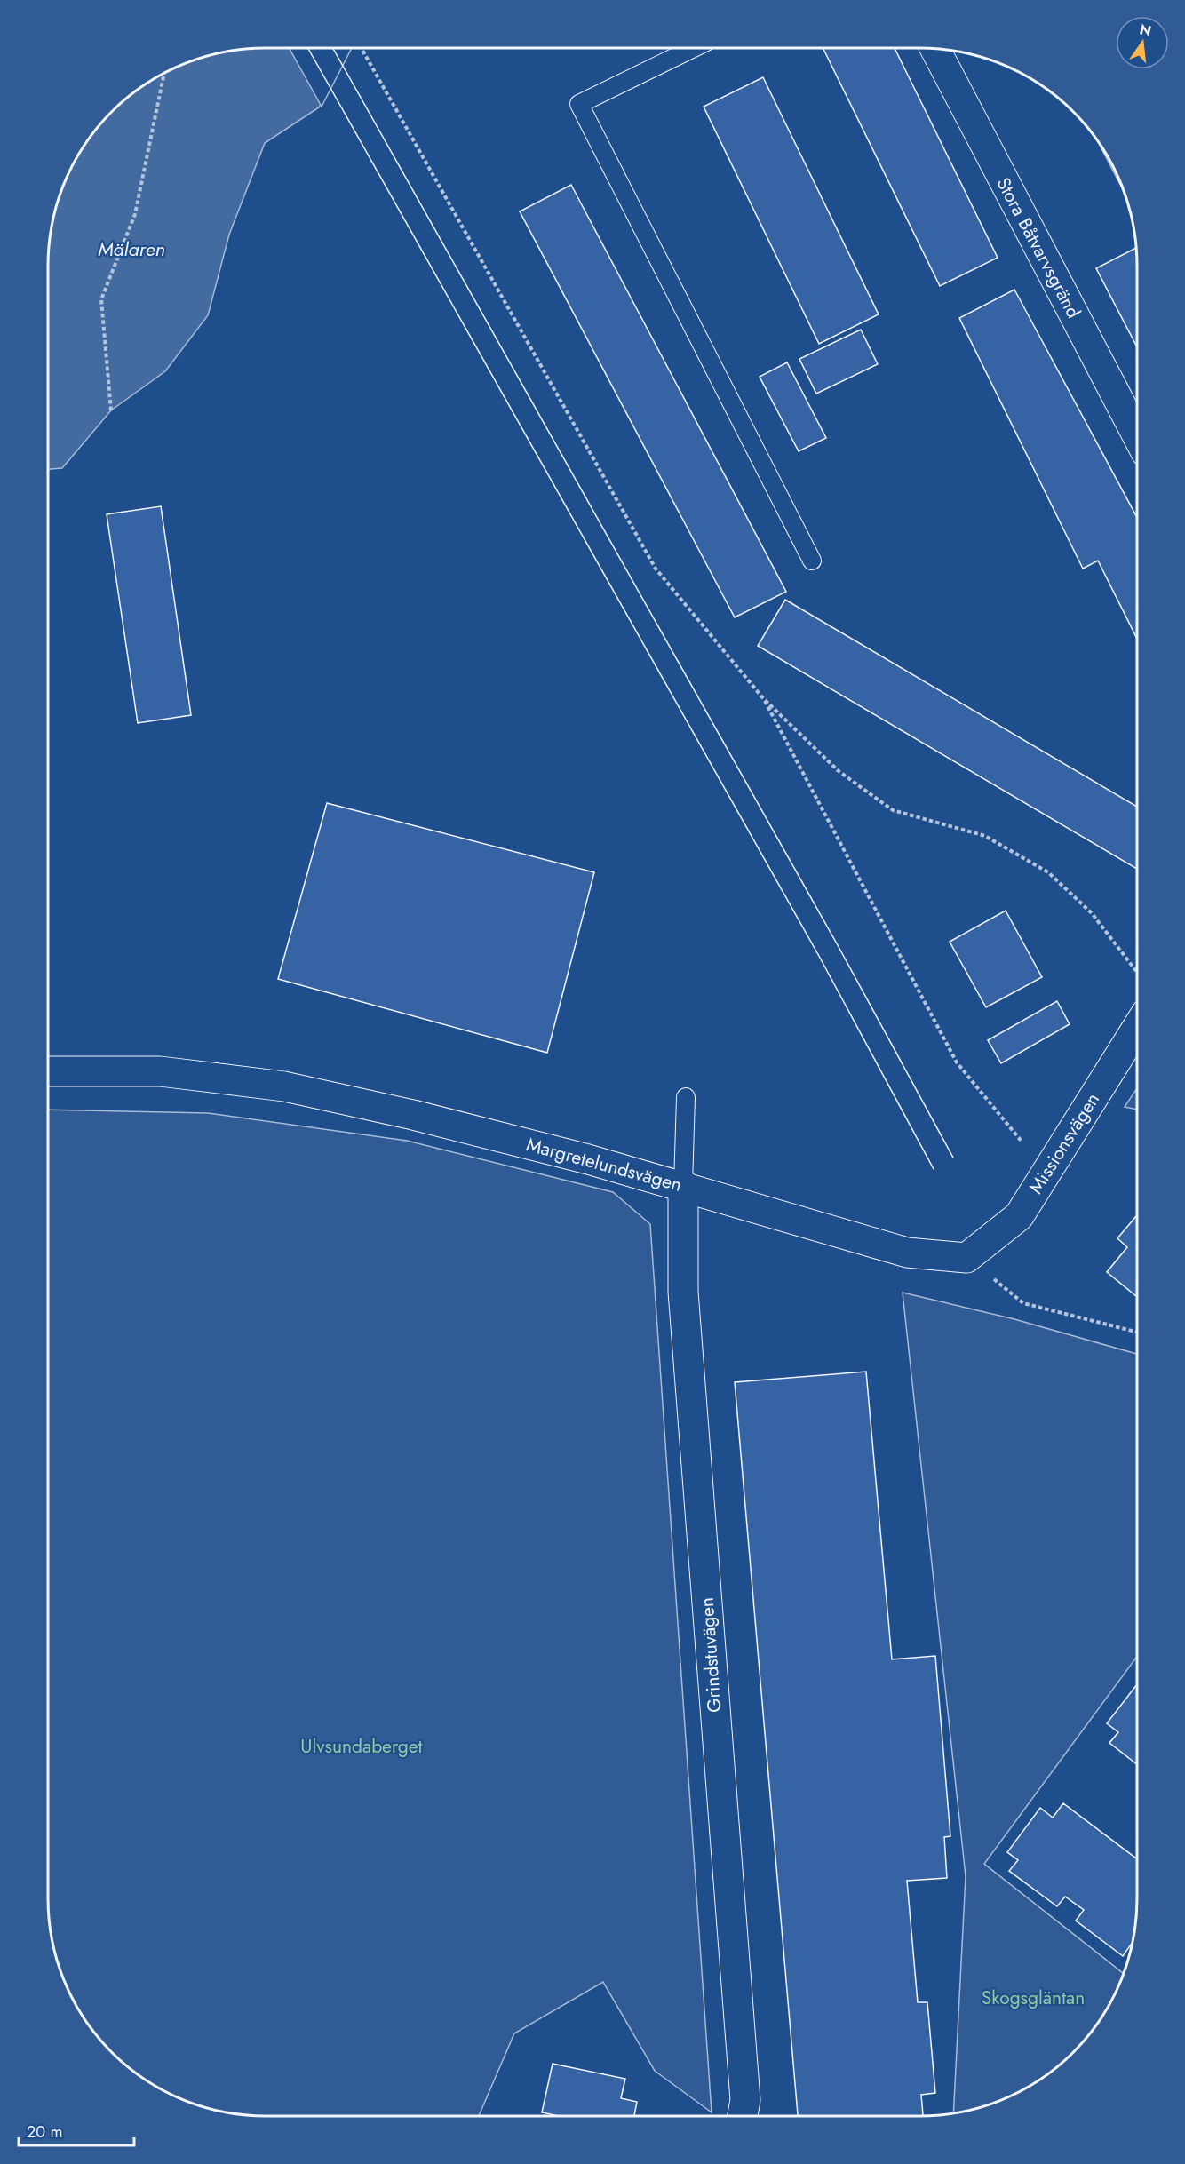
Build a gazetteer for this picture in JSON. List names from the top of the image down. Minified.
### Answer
{"streets":{"street":["Stora Båtvarvsgränd","Missionsvägen","Margretelundsvägen","Grindstuvägen"]},"crossings":[["Missionsvägen","Margretelundsvägen"],["Margretelundsvägen","Grindstuvägen"]],"water":["Mälaren"],"parks":["Ulvsundaberget","Skogsgläntan"],"scale_bar":"20 m","north":"top"}
